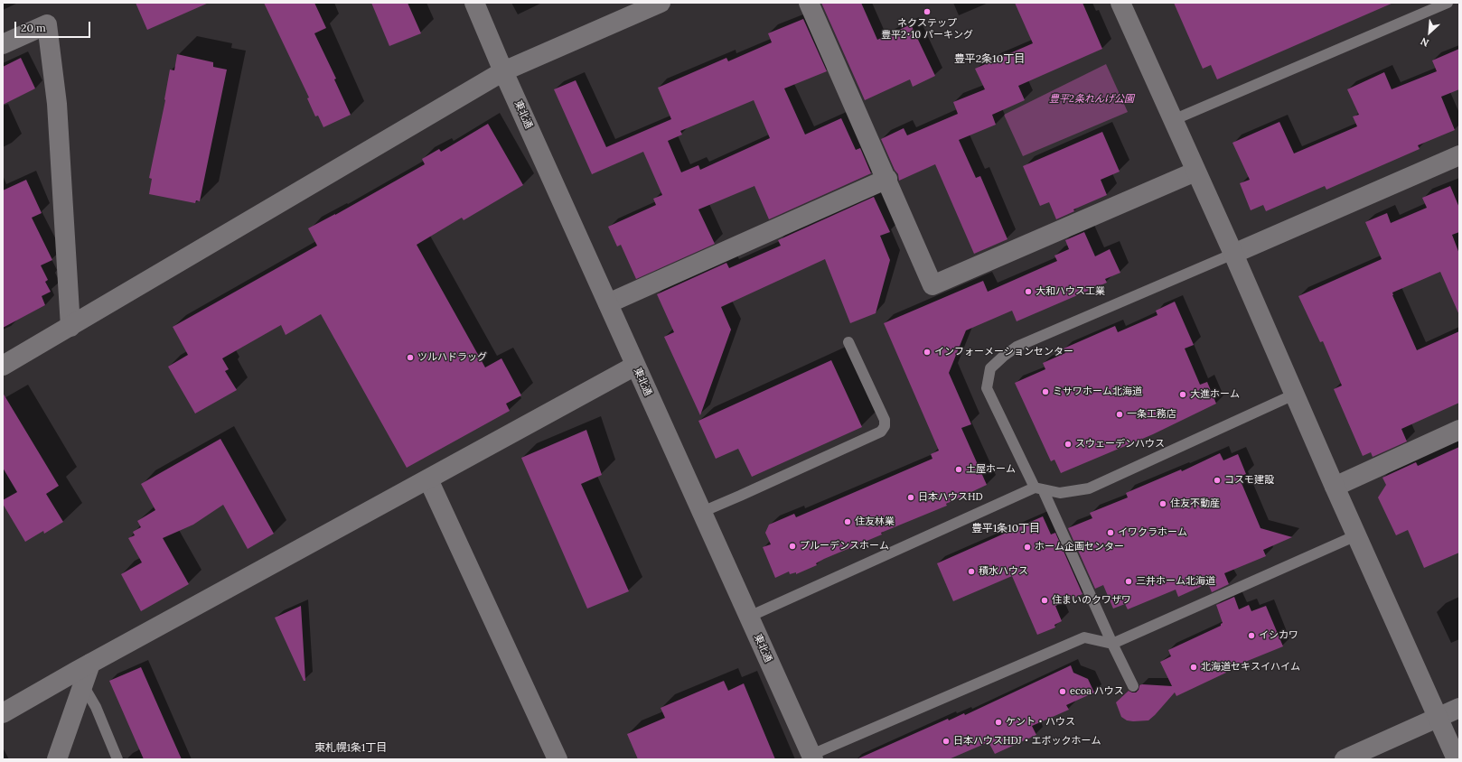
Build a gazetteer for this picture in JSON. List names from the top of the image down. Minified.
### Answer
{"streets":{"street":["東北通"]},"districts":["豊平2条10丁目","豊平1条10丁目","東札幌1条1丁目"],"parks":["豊平2条れんげ公園"],"places":["ネクステップ 豊平2･10 パーキング","大和ハウス工業","インフォーメーションセンター","ツルハドラッグ","ミサワホーム北海道","大進ホーム","一条工務店","スウェーデンハウス","土屋ホーム","コスモ建設","日本ハウスHD","住友不動産","住友林業","イワクラホーム","プルーデンスホーム","ホーム企画センター","積水ハウス","三井ホーム北海道","住まいのクワザワ","イシカワ","北海道セキスイハイム","ecoa ハウス","ケント・ハウス","日本ハウスHDJ・エポックホーム"],"scale_bar":"20 m","north":"bottom left"}
